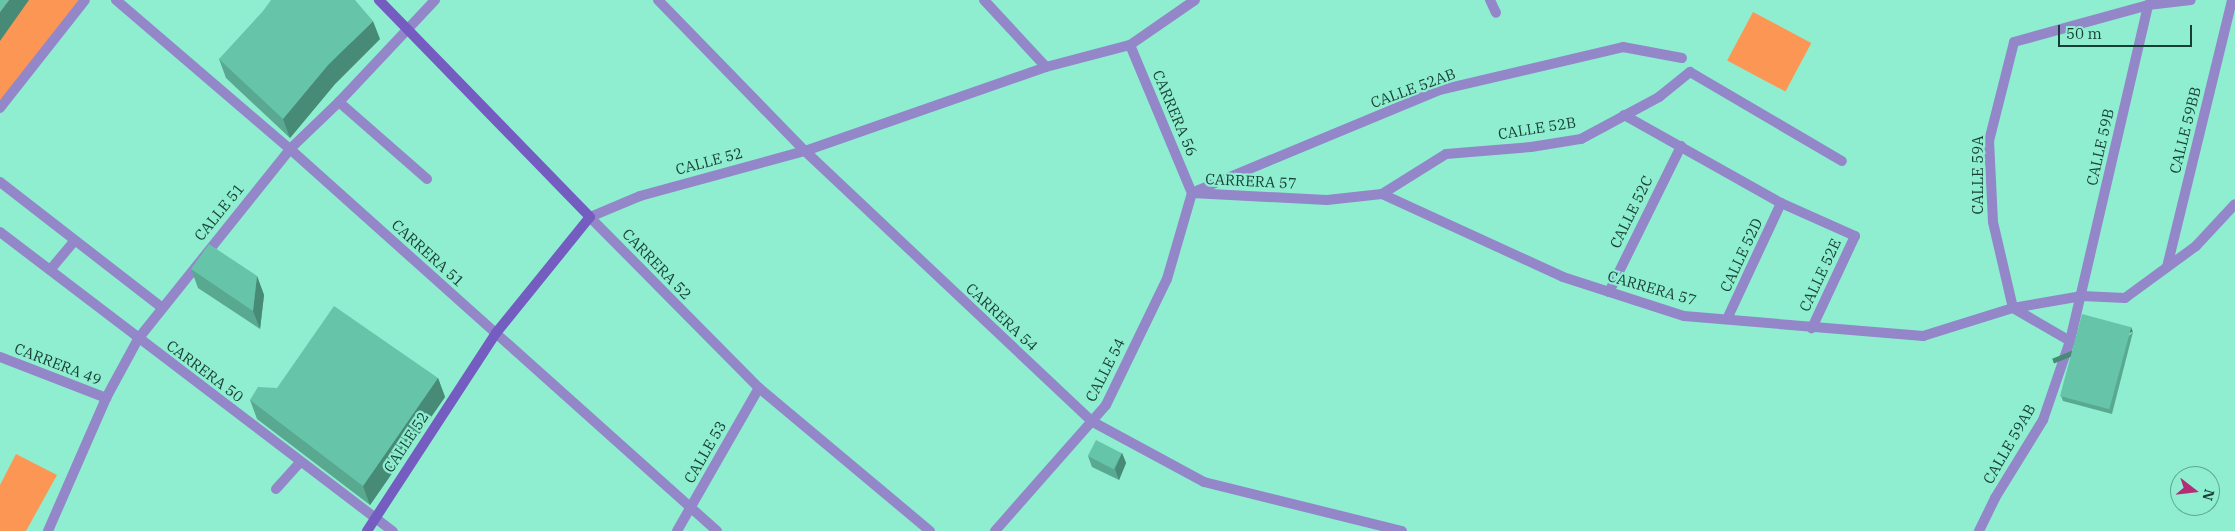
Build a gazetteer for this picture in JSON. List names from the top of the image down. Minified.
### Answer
{"streets":{"street":["CALLE 52AB","CARRERA 56","CALLE 52B","CALLE 59BB","CALLE 59B","CALLE 52","CALLE 59A","CARRERA 57","CALLE 51","CALLE 52C","CARRERA 51","CALLE 52D","CARRERA 52","CALLE 52E","CARRERA 54","CARRERA 49","CALLE 54","CARRERA 50","CALLE 59AB","CALLE 53"]},"crossings":[["CALLE 52AB","CARRERA 56"],["CALLE 52AB","CARRERA 57"],["CALLE 52AB","CALLE 54"],["CARRERA 56","CALLE 52"],["CARRERA 56","CARRERA 57"],["CARRERA 56","CALLE 54"],["CALLE 52B","CARRERA 57"],["CALLE 59BB","CARRERA 57"],["CALLE 59B","CALLE 59A"],["CALLE 59B","CARRERA 57"],["CALLE 59B","CALLE 59AB"],["CALLE 52","CARRERA 51"],["CALLE 52","CARRERA 52"],["CALLE 52","CARRERA 54"],["CALLE 52","CARRERA 50"],["CALLE 59A","CARRERA 57"],["CARRERA 57","CALLE 52C"],["CARRERA 57","CALLE 52D"],["CARRERA 57","CALLE 52E"],["CARRERA 57","CALLE 54"],["CARRERA 57","CALLE 59AB"],["CALLE 51","CARRERA 51"],["CALLE 51","CARRERA 52"],["CALLE 51","CARRERA 49"],["CALLE 51","CARRERA 50"],["CARRERA 51","CALLE 53"],["CALLE 52D","CALLE 52E"],["CARRERA 52","CALLE 53"],["CARRERA 54","CALLE 54"]],"scale_bar":"50 m","north":"right"}
